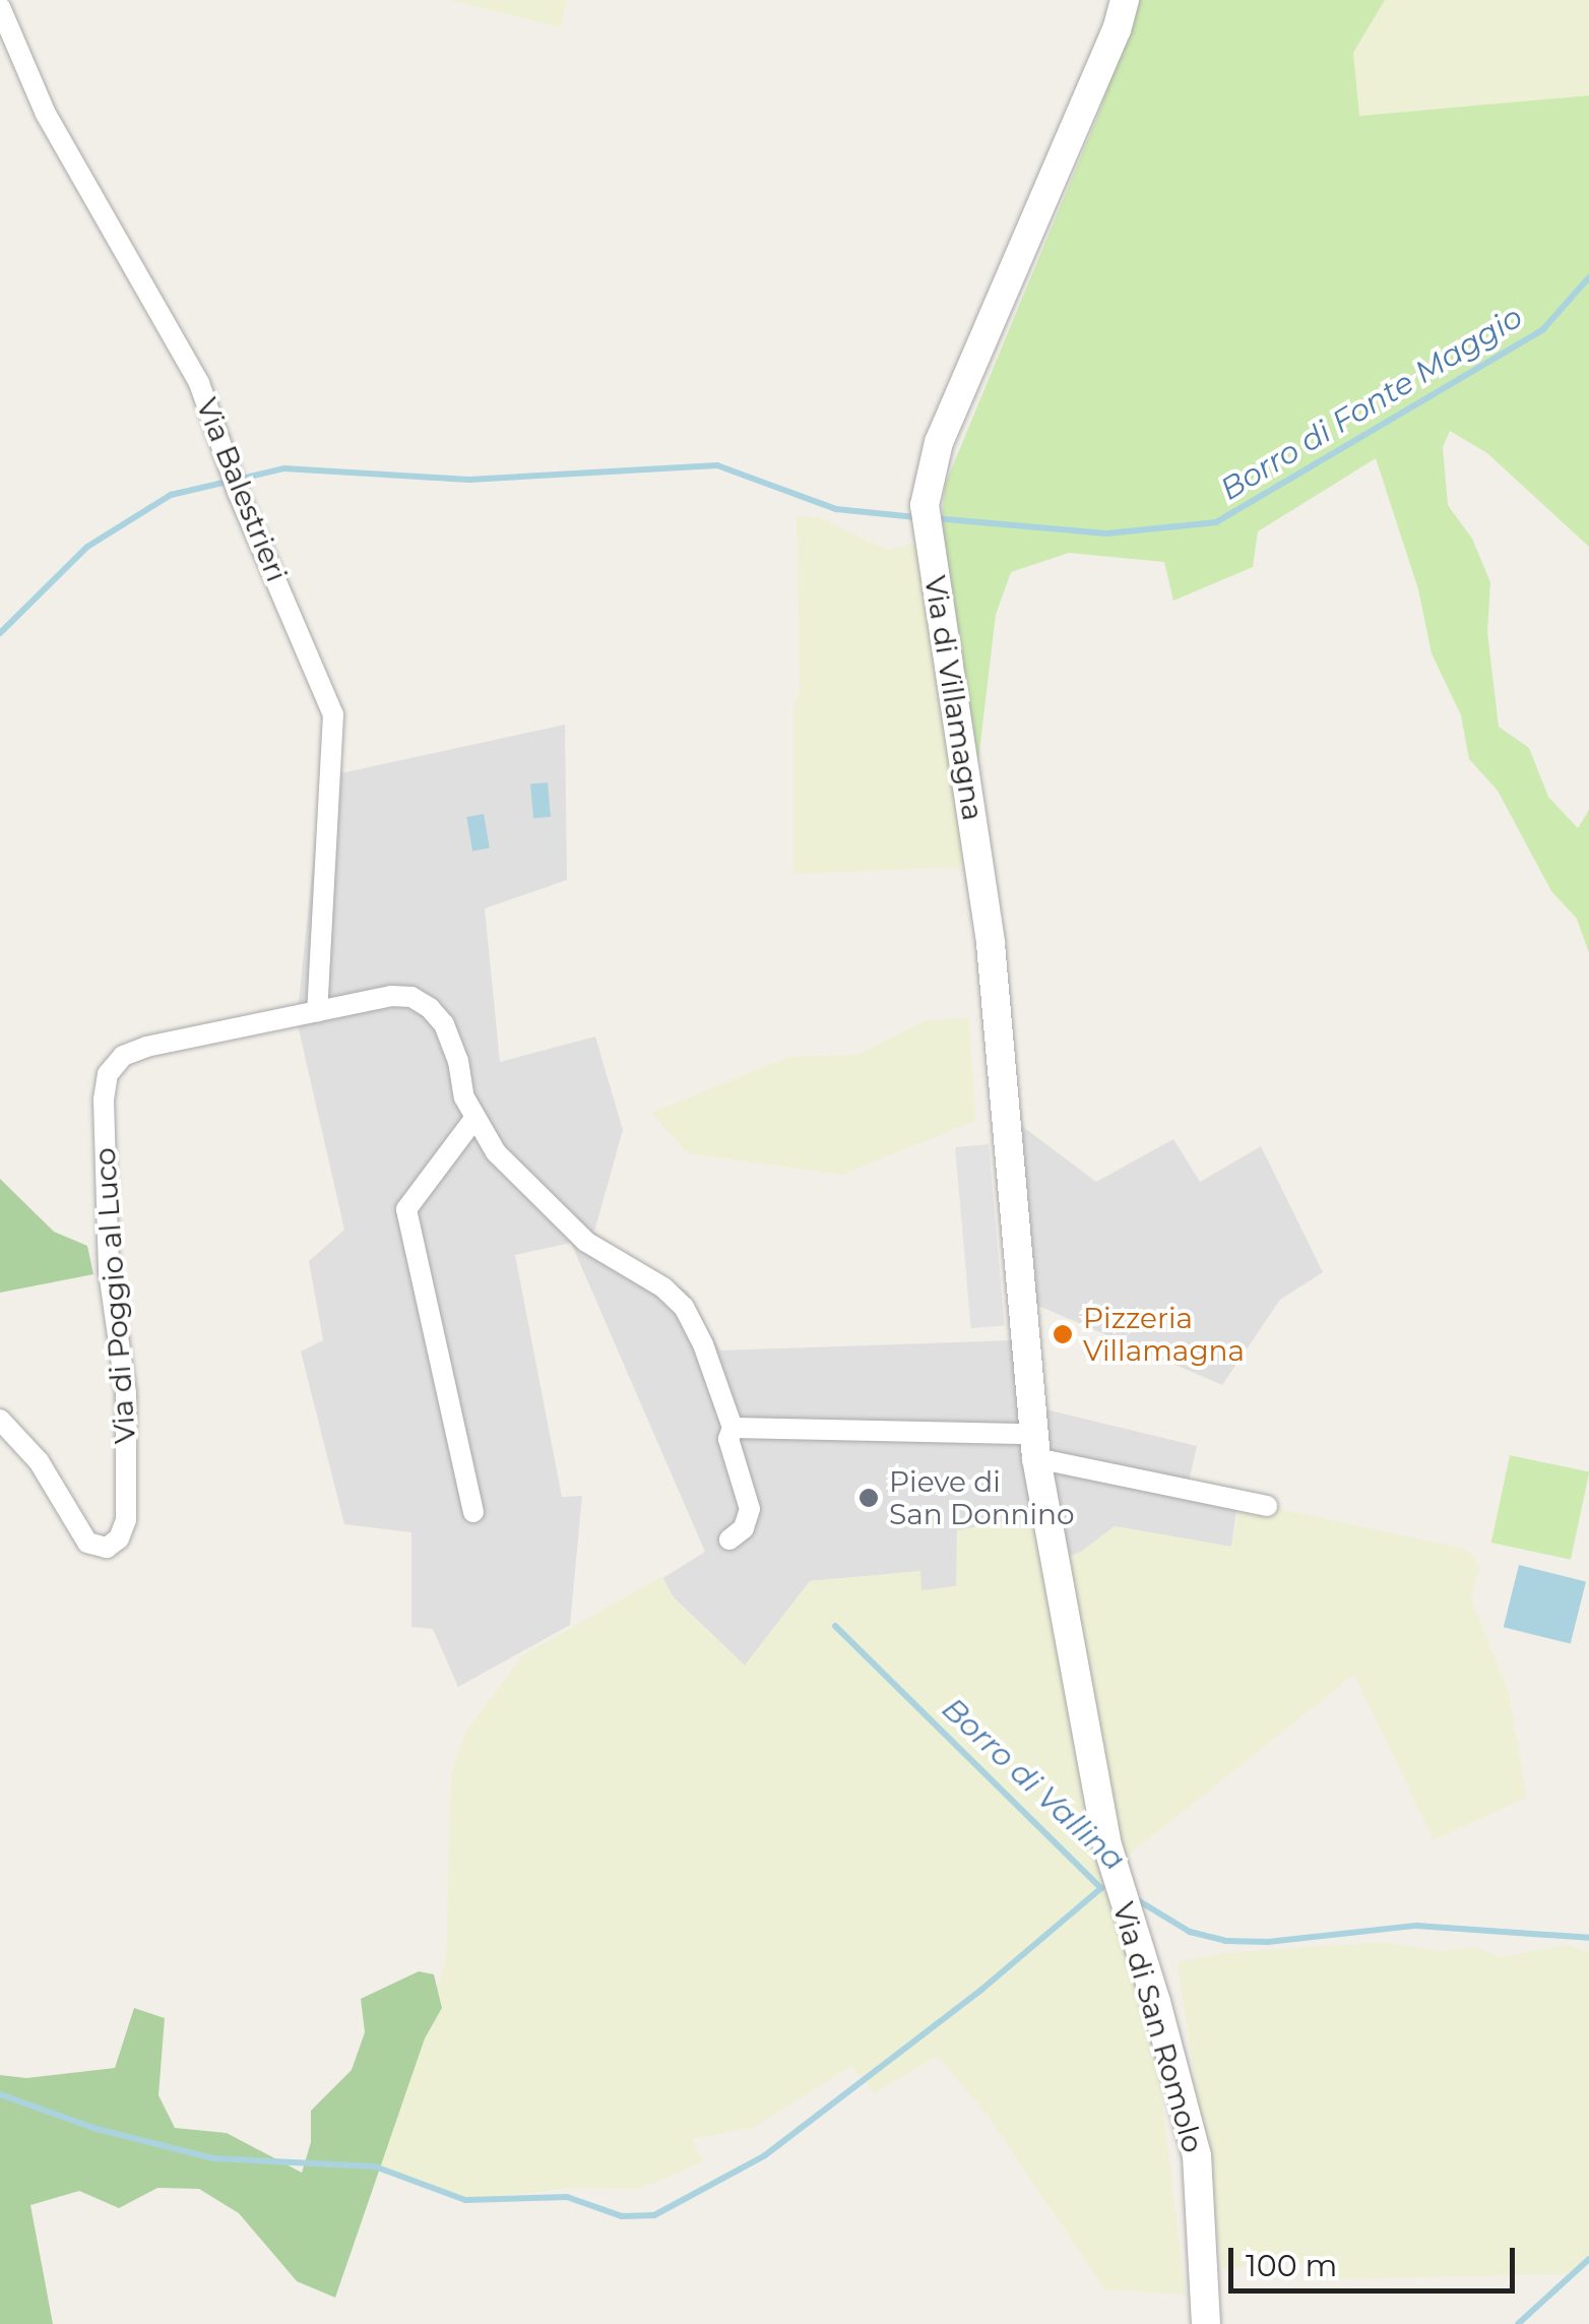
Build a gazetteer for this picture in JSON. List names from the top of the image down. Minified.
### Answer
{"streets":{"street":["Via Balestrieri","Via di Villamagna","Via di Poggio al Luco","Via di San Romolo"]},"crossings":[["Via Balestrieri","Via di Poggio al Luco"],["Via di Villamagna","Via di San Romolo"]],"water":["Borro di Fonte Maggio","Borro di Vallina"],"places":["Pizzeria Villamagna","Pieve di San Donnino"],"scale_bar":"100 m"}
